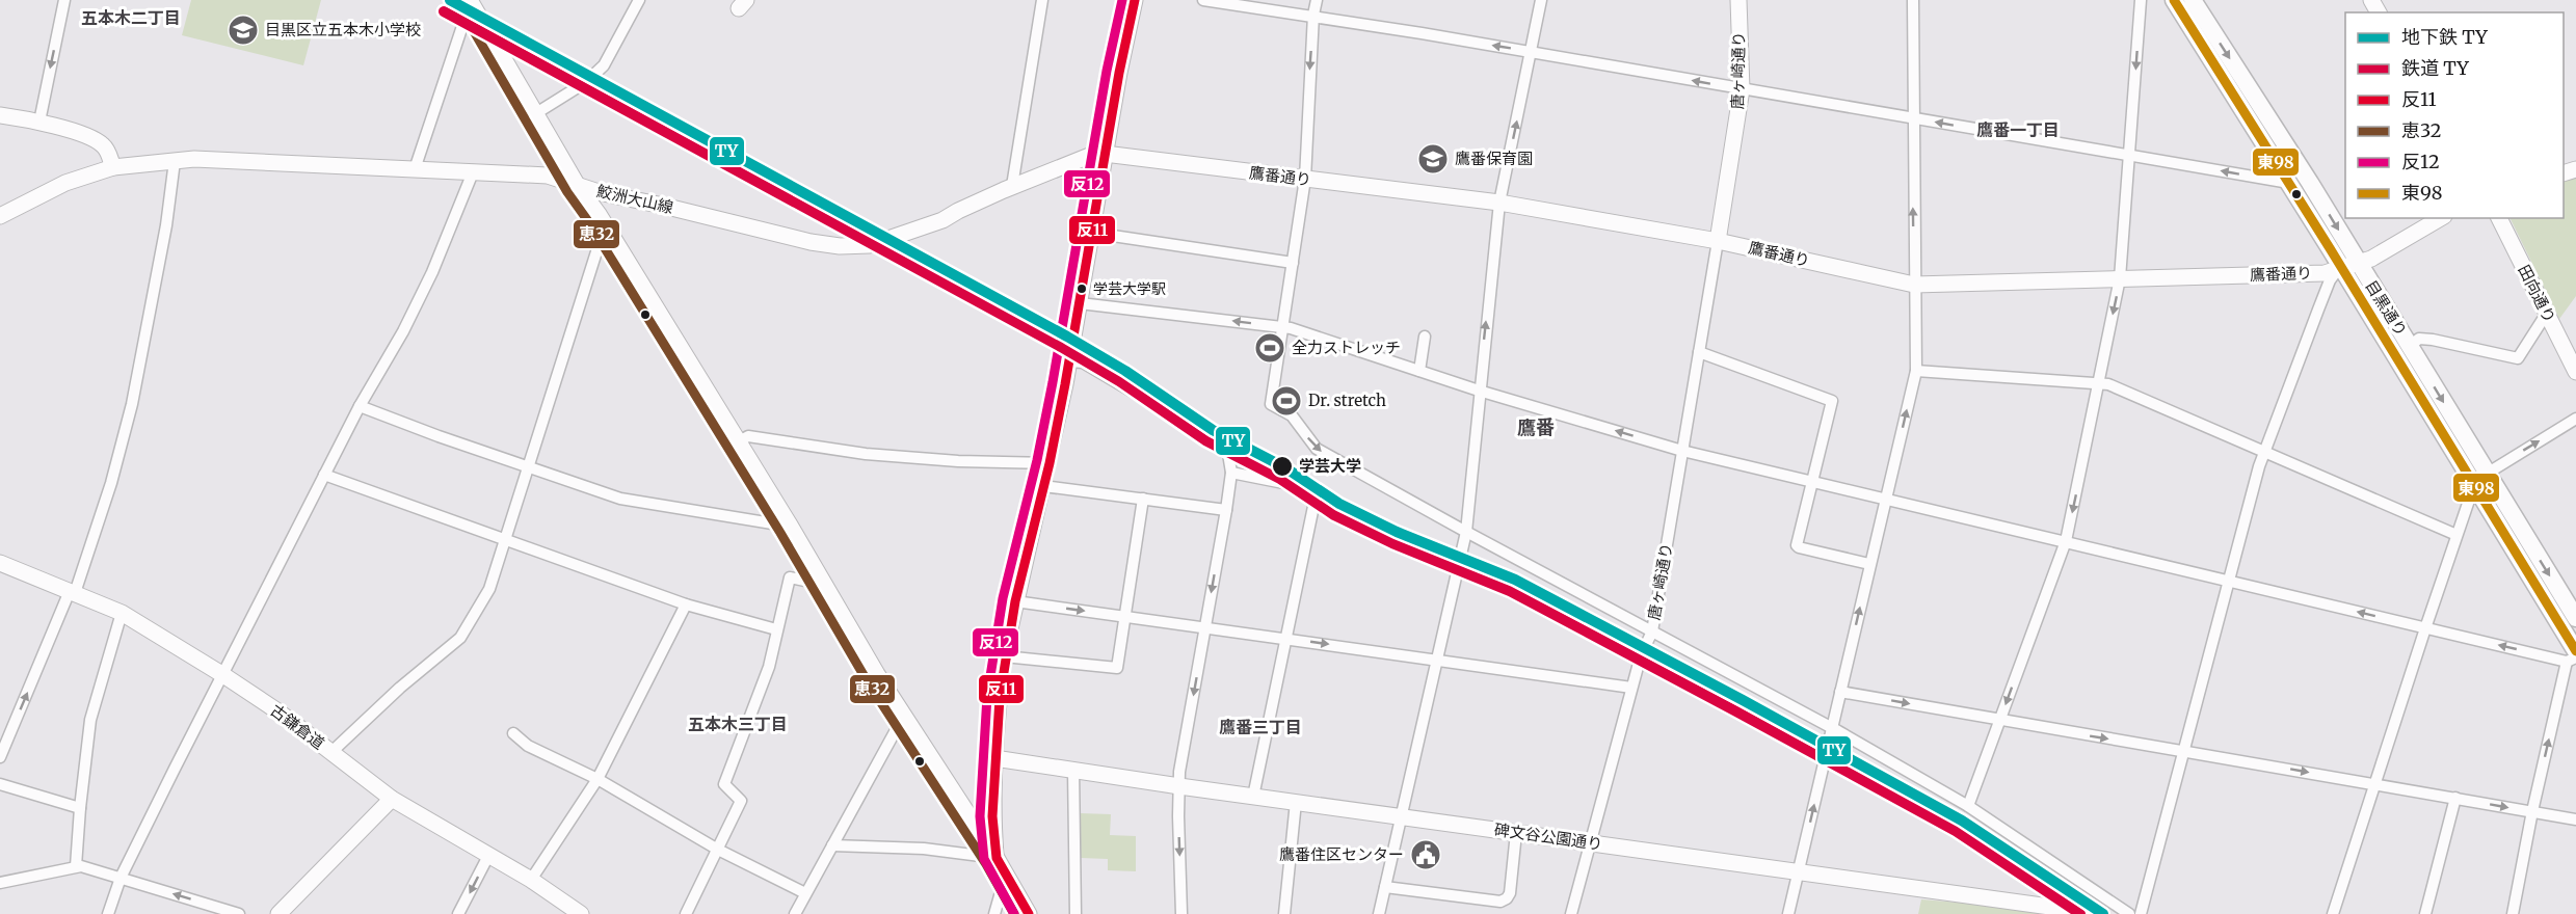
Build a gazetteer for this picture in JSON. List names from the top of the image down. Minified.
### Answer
{"streets":{"main road":["目黒通り"],"street":["唐ヶ崎通り","鷹番通り","鮫洲大山線","田向通り","古鎌倉道","碑文谷公園通り"]},"crossings":[["唐ヶ崎通り","鷹番通り"],["唐ヶ崎通り","碑文谷公園通り"],["鷹番通り","鮫洲大山線"],["鷹番通り","目黒通り"]],"districts":["五本木二丁目","鷹番一丁目","鷹番","五本木三丁目","鷹番三丁目"],"places":{"school or university":["目黒区立五本木小学校","鷹番保育園"],"other":["学芸大学駅","学芸大学"],"sports":["全力ストレッチ","Dr. stretch"],"public building":["鷹番住区センター"]},"lines":["metro line TY","transit line 反11","transit line 反12","transit line 東98","transit line 恵32","rail line TY"],"legend":["地下鉄 TY","鉄道 TY","反11","恵32","反12","東98"]}
